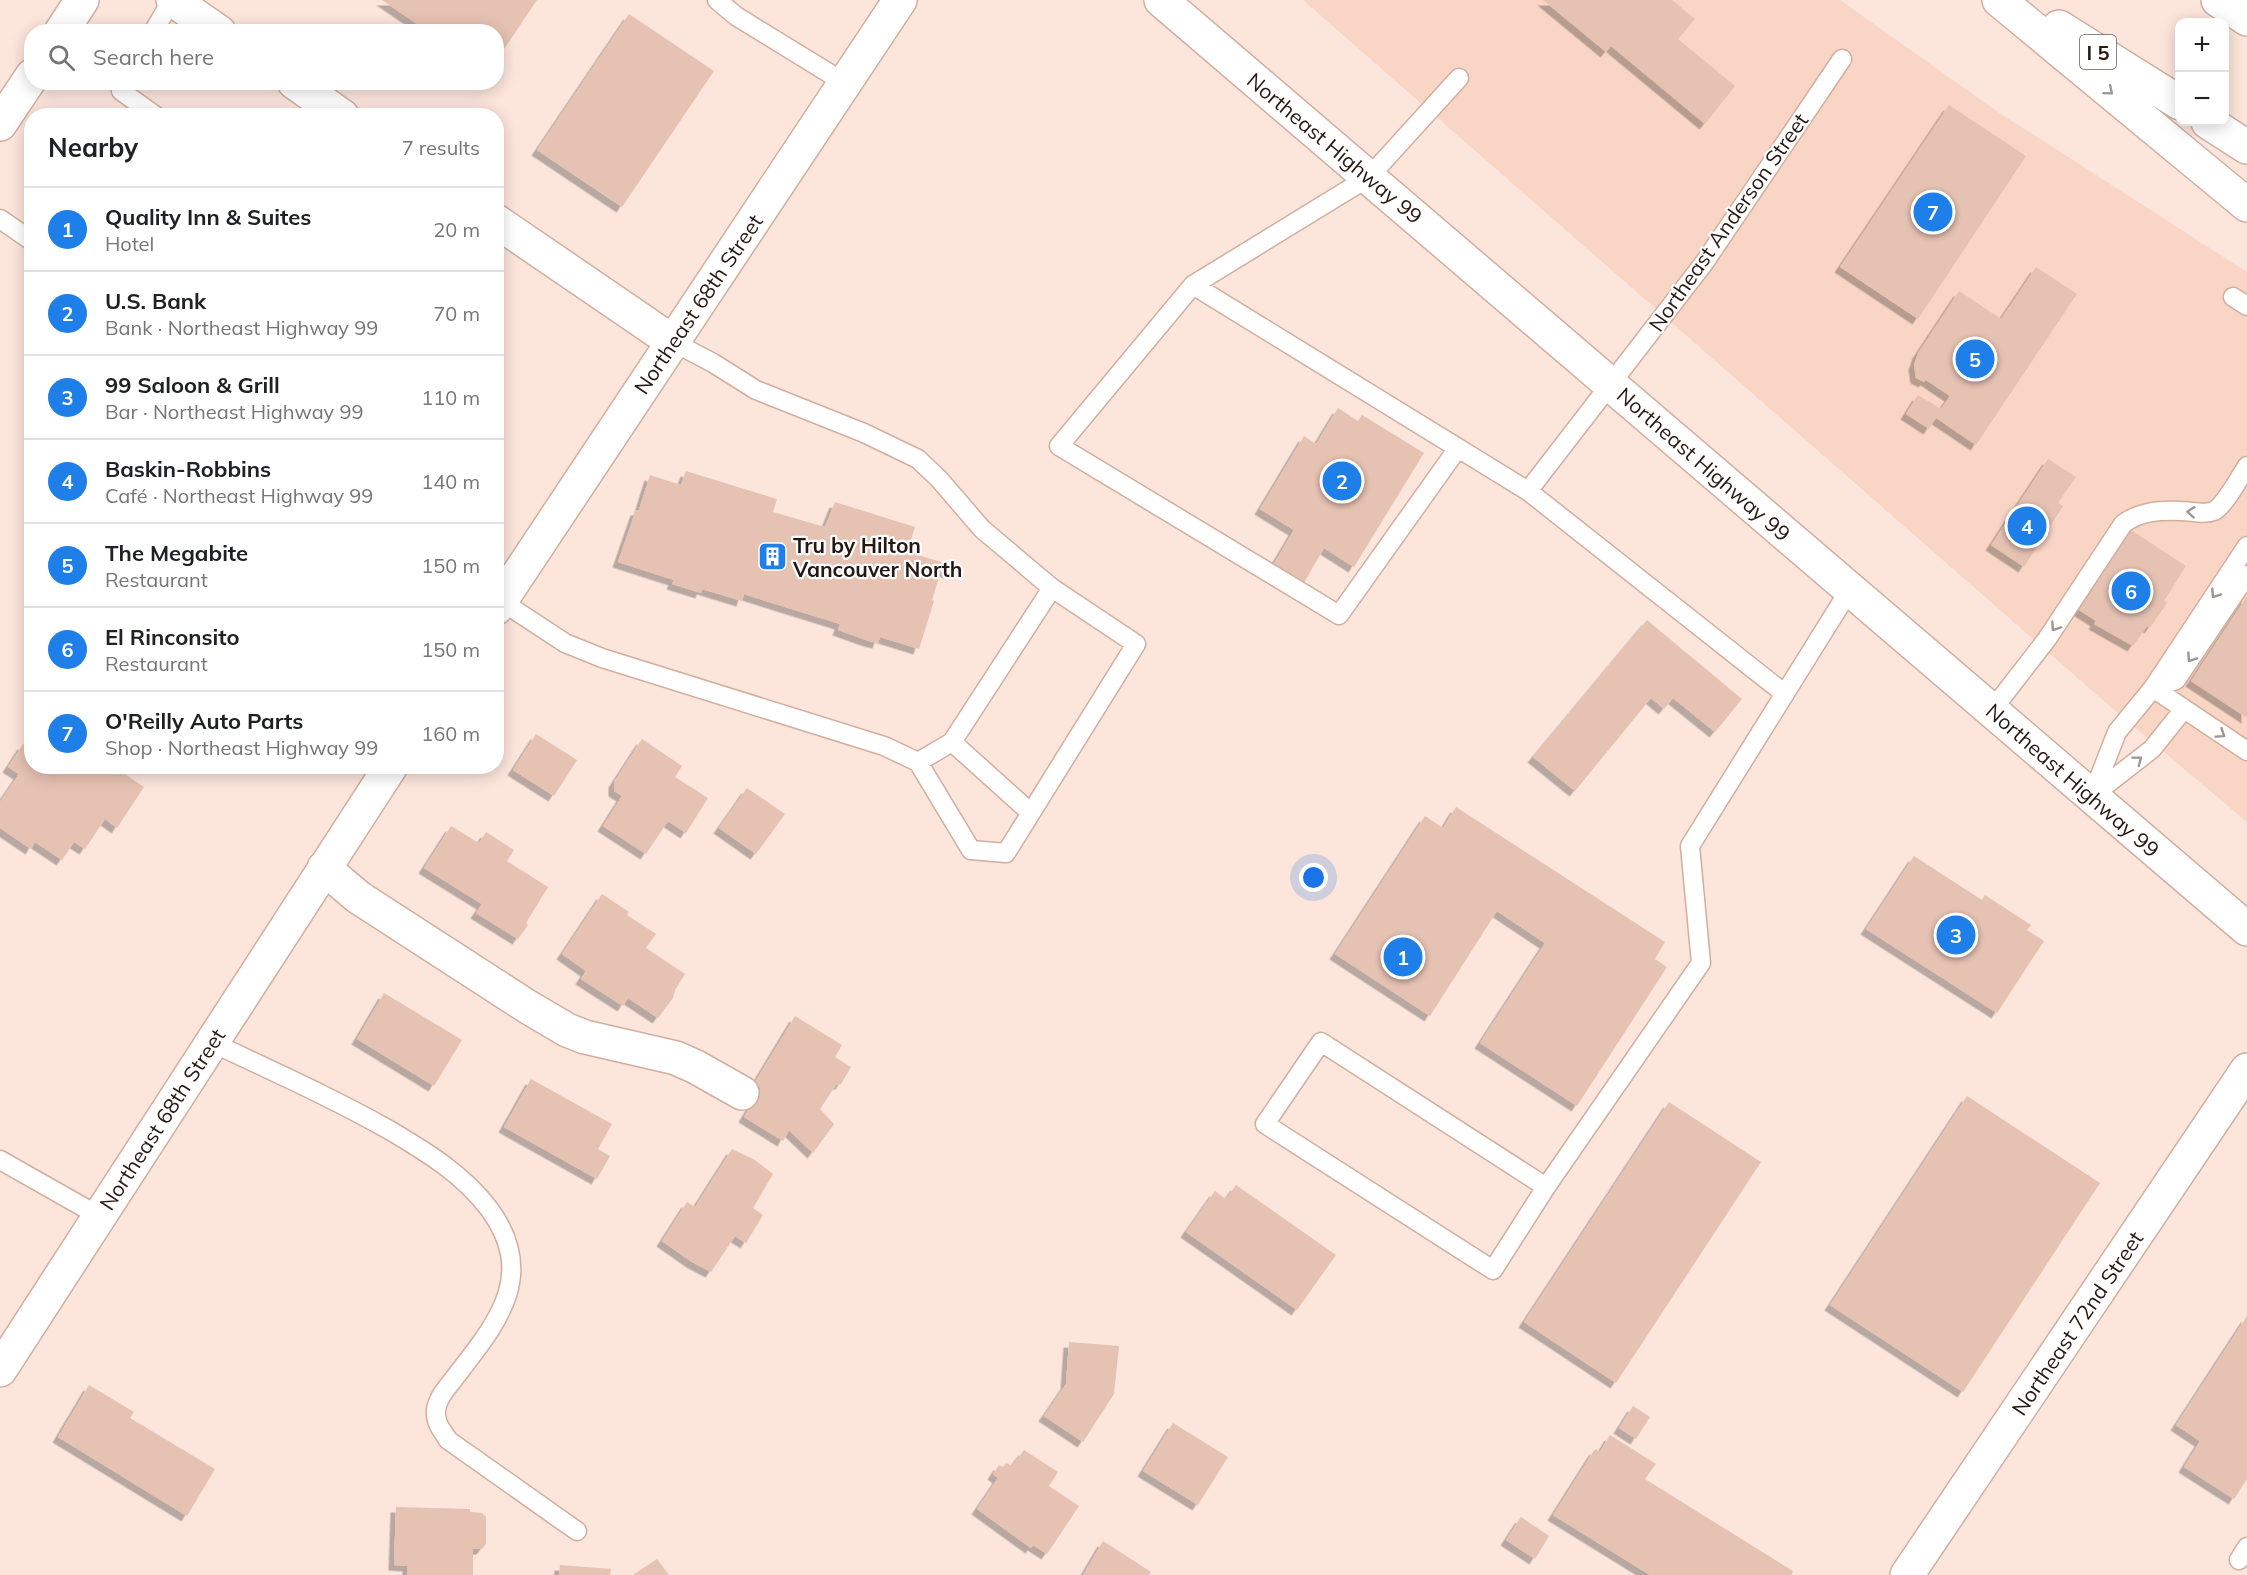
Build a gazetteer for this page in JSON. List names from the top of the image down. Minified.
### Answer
{"streets":{"main road":["I 5","Northeast Highway 99","Northeast 68th Street","Northeast 72nd Street"],"lane":["Northeast Anderson Street"]},"crossings":[["Northeast Highway 99","Northeast Anderson Street"]],"places":{"building":["Tru by Hilton Vancouver North"]},"page":{"map_buttons":["+","−"],"search":"Search here","heading":["Nearby","7 results"],"list":[{"mark":"1","name":"Quality Inn & Suites","note":"Hotel","value":"20 m"},{"mark":"2","name":"U.S. Bank","note":"Bank · Northeast Highway 99","value":"70 m"},{"mark":"3","name":"99 Saloon & Grill","note":"Bar · Northeast Highway 99","value":"110 m"},{"mark":"4","name":"Baskin-Robbins","note":"Café · Northeast Highway 99","value":"140 m"},{"mark":"5","name":"The Megabite","note":"Restaurant","value":"150 m"},{"mark":"6","name":"El Rinconsito","note":"Restaurant","value":"150 m"},{"mark":"7","name":"O'Reilly Auto Parts","note":"Shop · Northeast Highway 99","value":"160 m"}],"pins":["7","5","2","4","6","3","1"]}}
